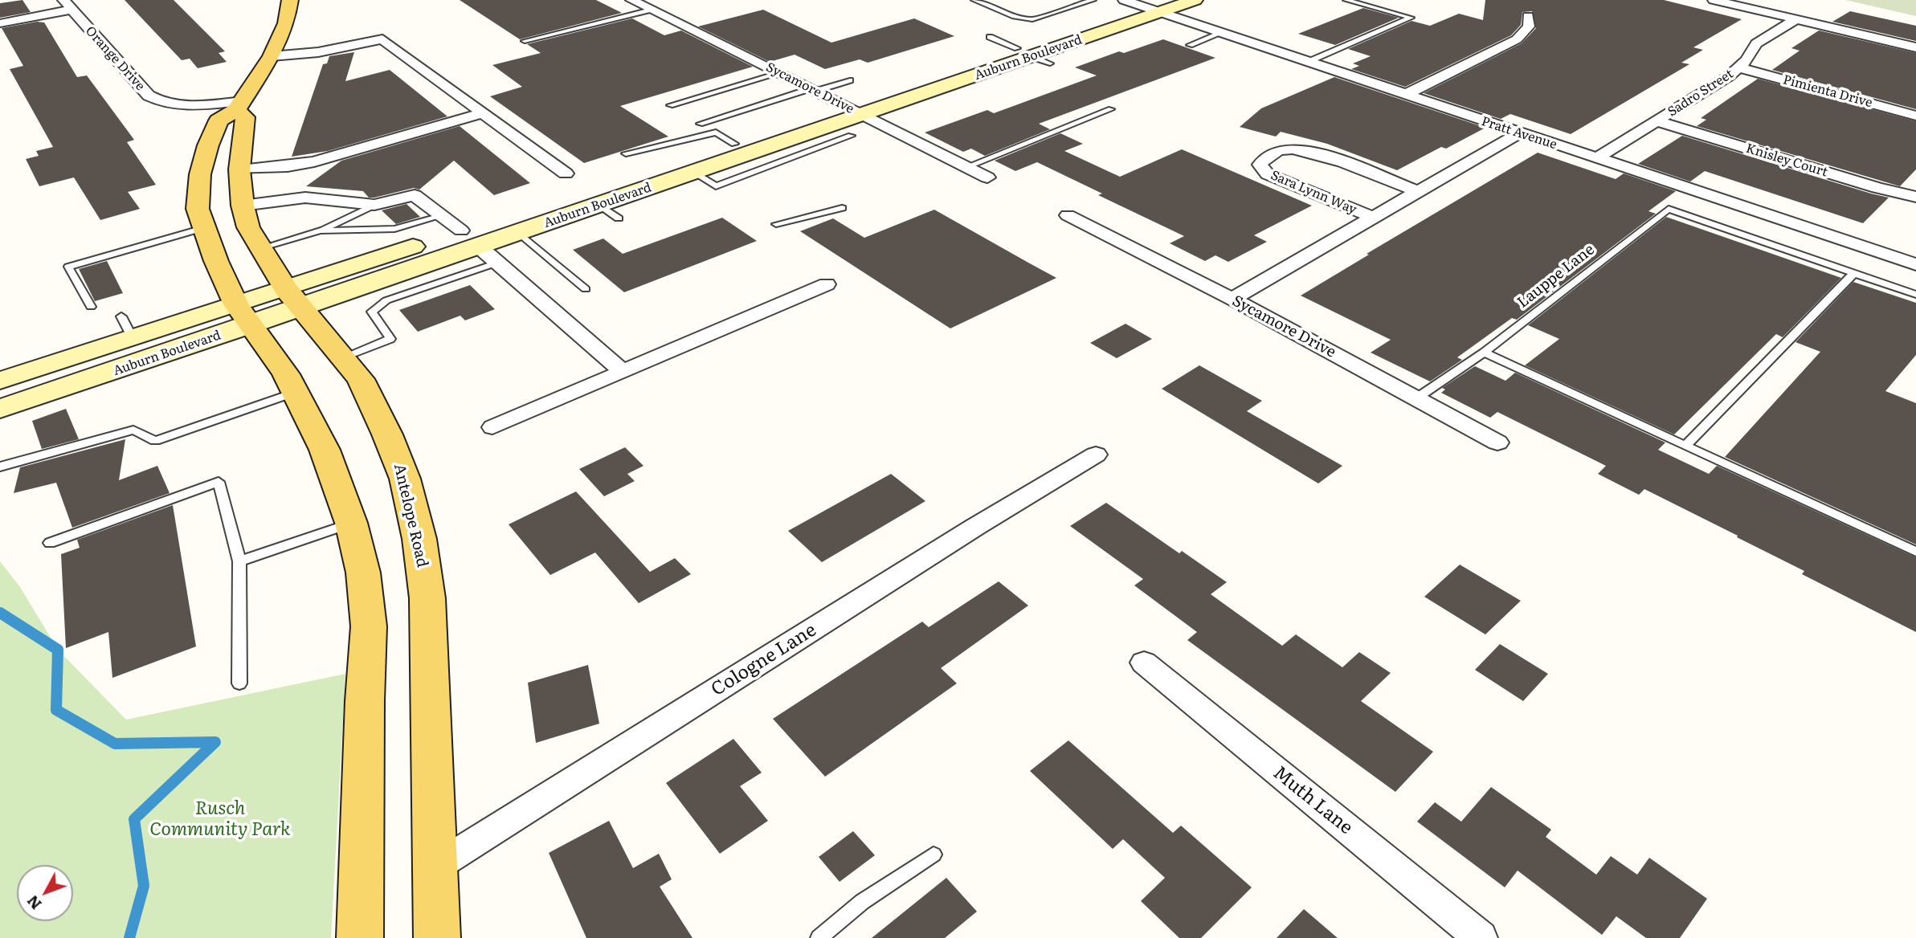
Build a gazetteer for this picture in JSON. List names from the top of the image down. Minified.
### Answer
{"streets":{"main road":["Auburn Boulevard","Antelope Road"],"street":["Orange Drive","Sycamore Drive","Pimienta Drive","Sadro Street","Pratt Avenue","Knisley Court","Sara Lynn Way","Cologne Lane","Muth Lane"],"lane":["Lauppe Lane"]},"crossings":[["Auburn Boulevard","Sycamore Drive"],["Auburn Boulevard","Pratt Avenue"],["Auburn Boulevard","Antelope Road"],["Orange Drive","Antelope Road"],["Sycamore Drive","Sara Lynn Way"],["Pimienta Drive","Sadro Street"],["Sadro Street","Pratt Avenue"],["Sadro Street","Knisley Court"],["Pratt Avenue","Sara Lynn Way"],["Antelope Road","Cologne Lane"]],"parks":["Rusch Community Park"],"north":"bottom left"}
